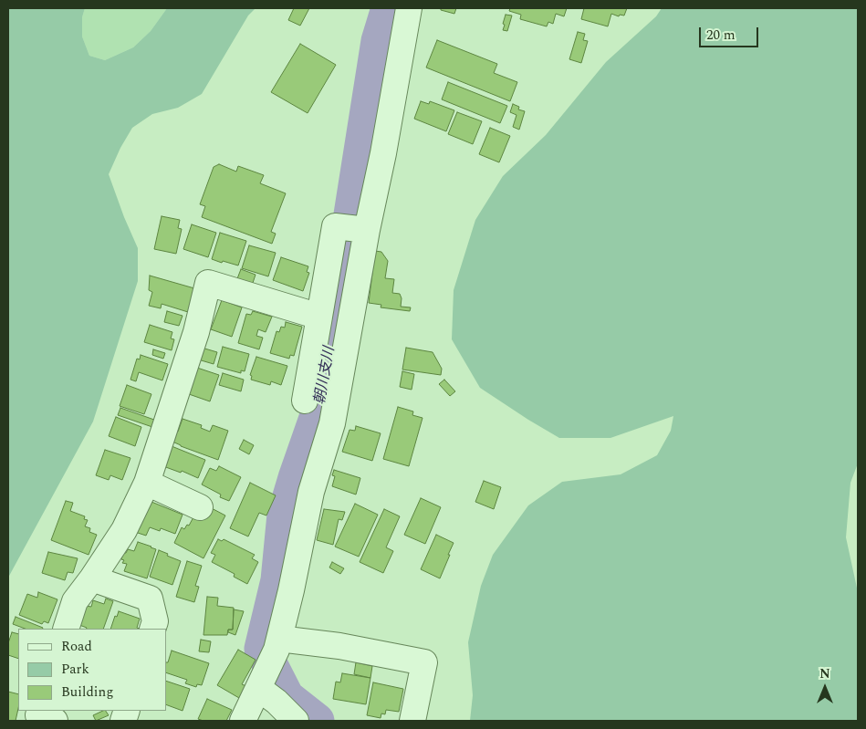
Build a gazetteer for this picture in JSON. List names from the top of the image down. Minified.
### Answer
{"water":["朝川支川"],"legend":["Road","Park","Building"],"scale_bar":"20 m","north":"top"}
